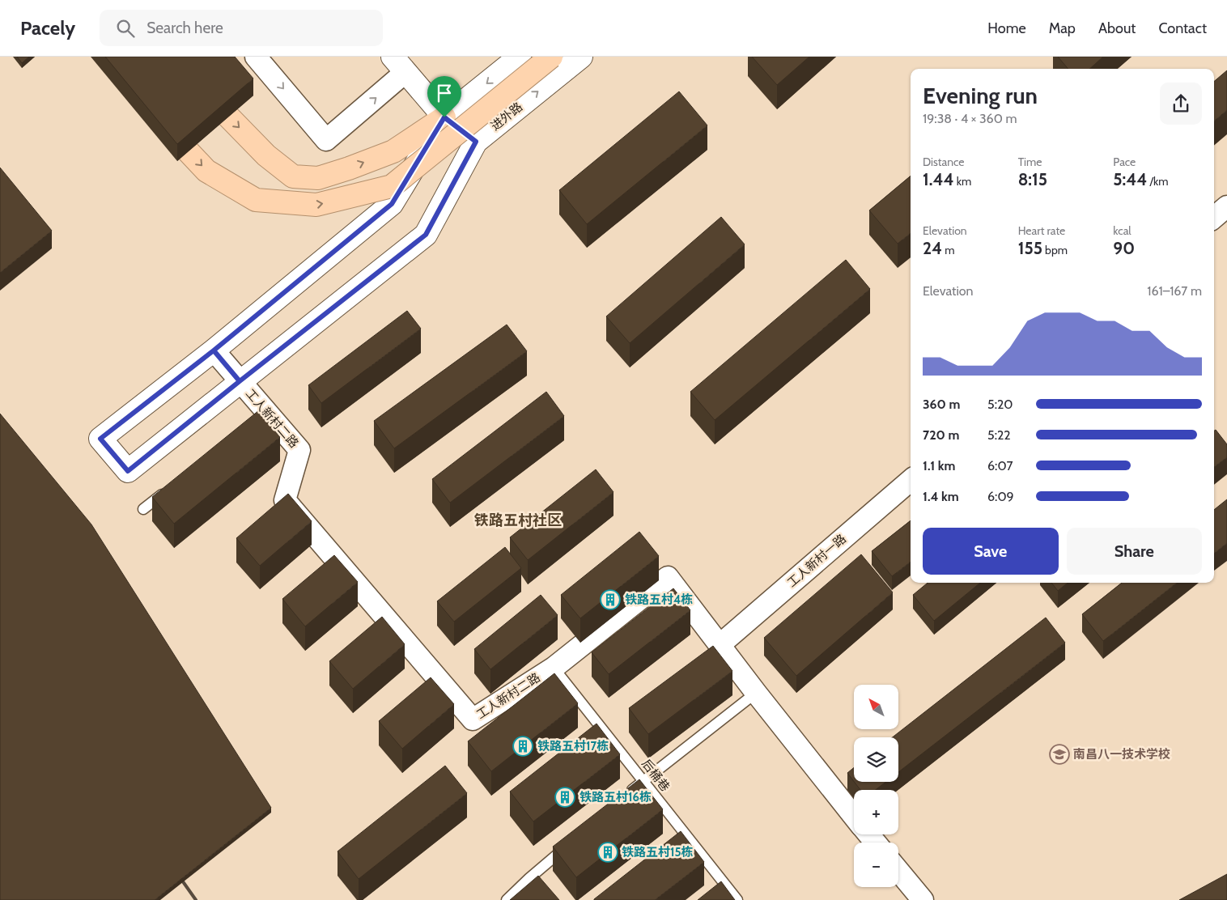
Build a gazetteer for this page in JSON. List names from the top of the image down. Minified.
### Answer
{"streets":{"street":["进外路","工人新村二路","工人新村一路"],"lane":["后桶巷"]},"crossings":[["进外路","工人新村二路"],["工人新村二路","工人新村一路"],["工人新村二路","后桶巷"]],"districts":["铁路五村社区"],"places":{"building":["铁路五村4栋","铁路五村17栋","铁路五村16栋","铁路五村15栋"],"school or university":["南昌八一技术学校"]},"north":"top left","page":{"header":"Pacely","search":"Search here","nav":["Home","Map","About","Contact"],"heading":["Evening run","19:38 · 4 × 360 m"],"stats":[["Distance","1.44 km"],["Time","8:15"],["Pace","5:44 /km"],["Elevation","24 m"],["Heart rate","155 bpm"],["kcal","90"]],"chart":["Elevation","161–167 m"],"list":[{"name":"360 m","note":"5:20"},{"name":"720 m","note":"5:22"},{"name":"1.1 km","note":"6:07"},{"name":"1.4 km","note":"6:09"}],"buttons":["Save","Share"],"map_buttons":["+","−"]}}
